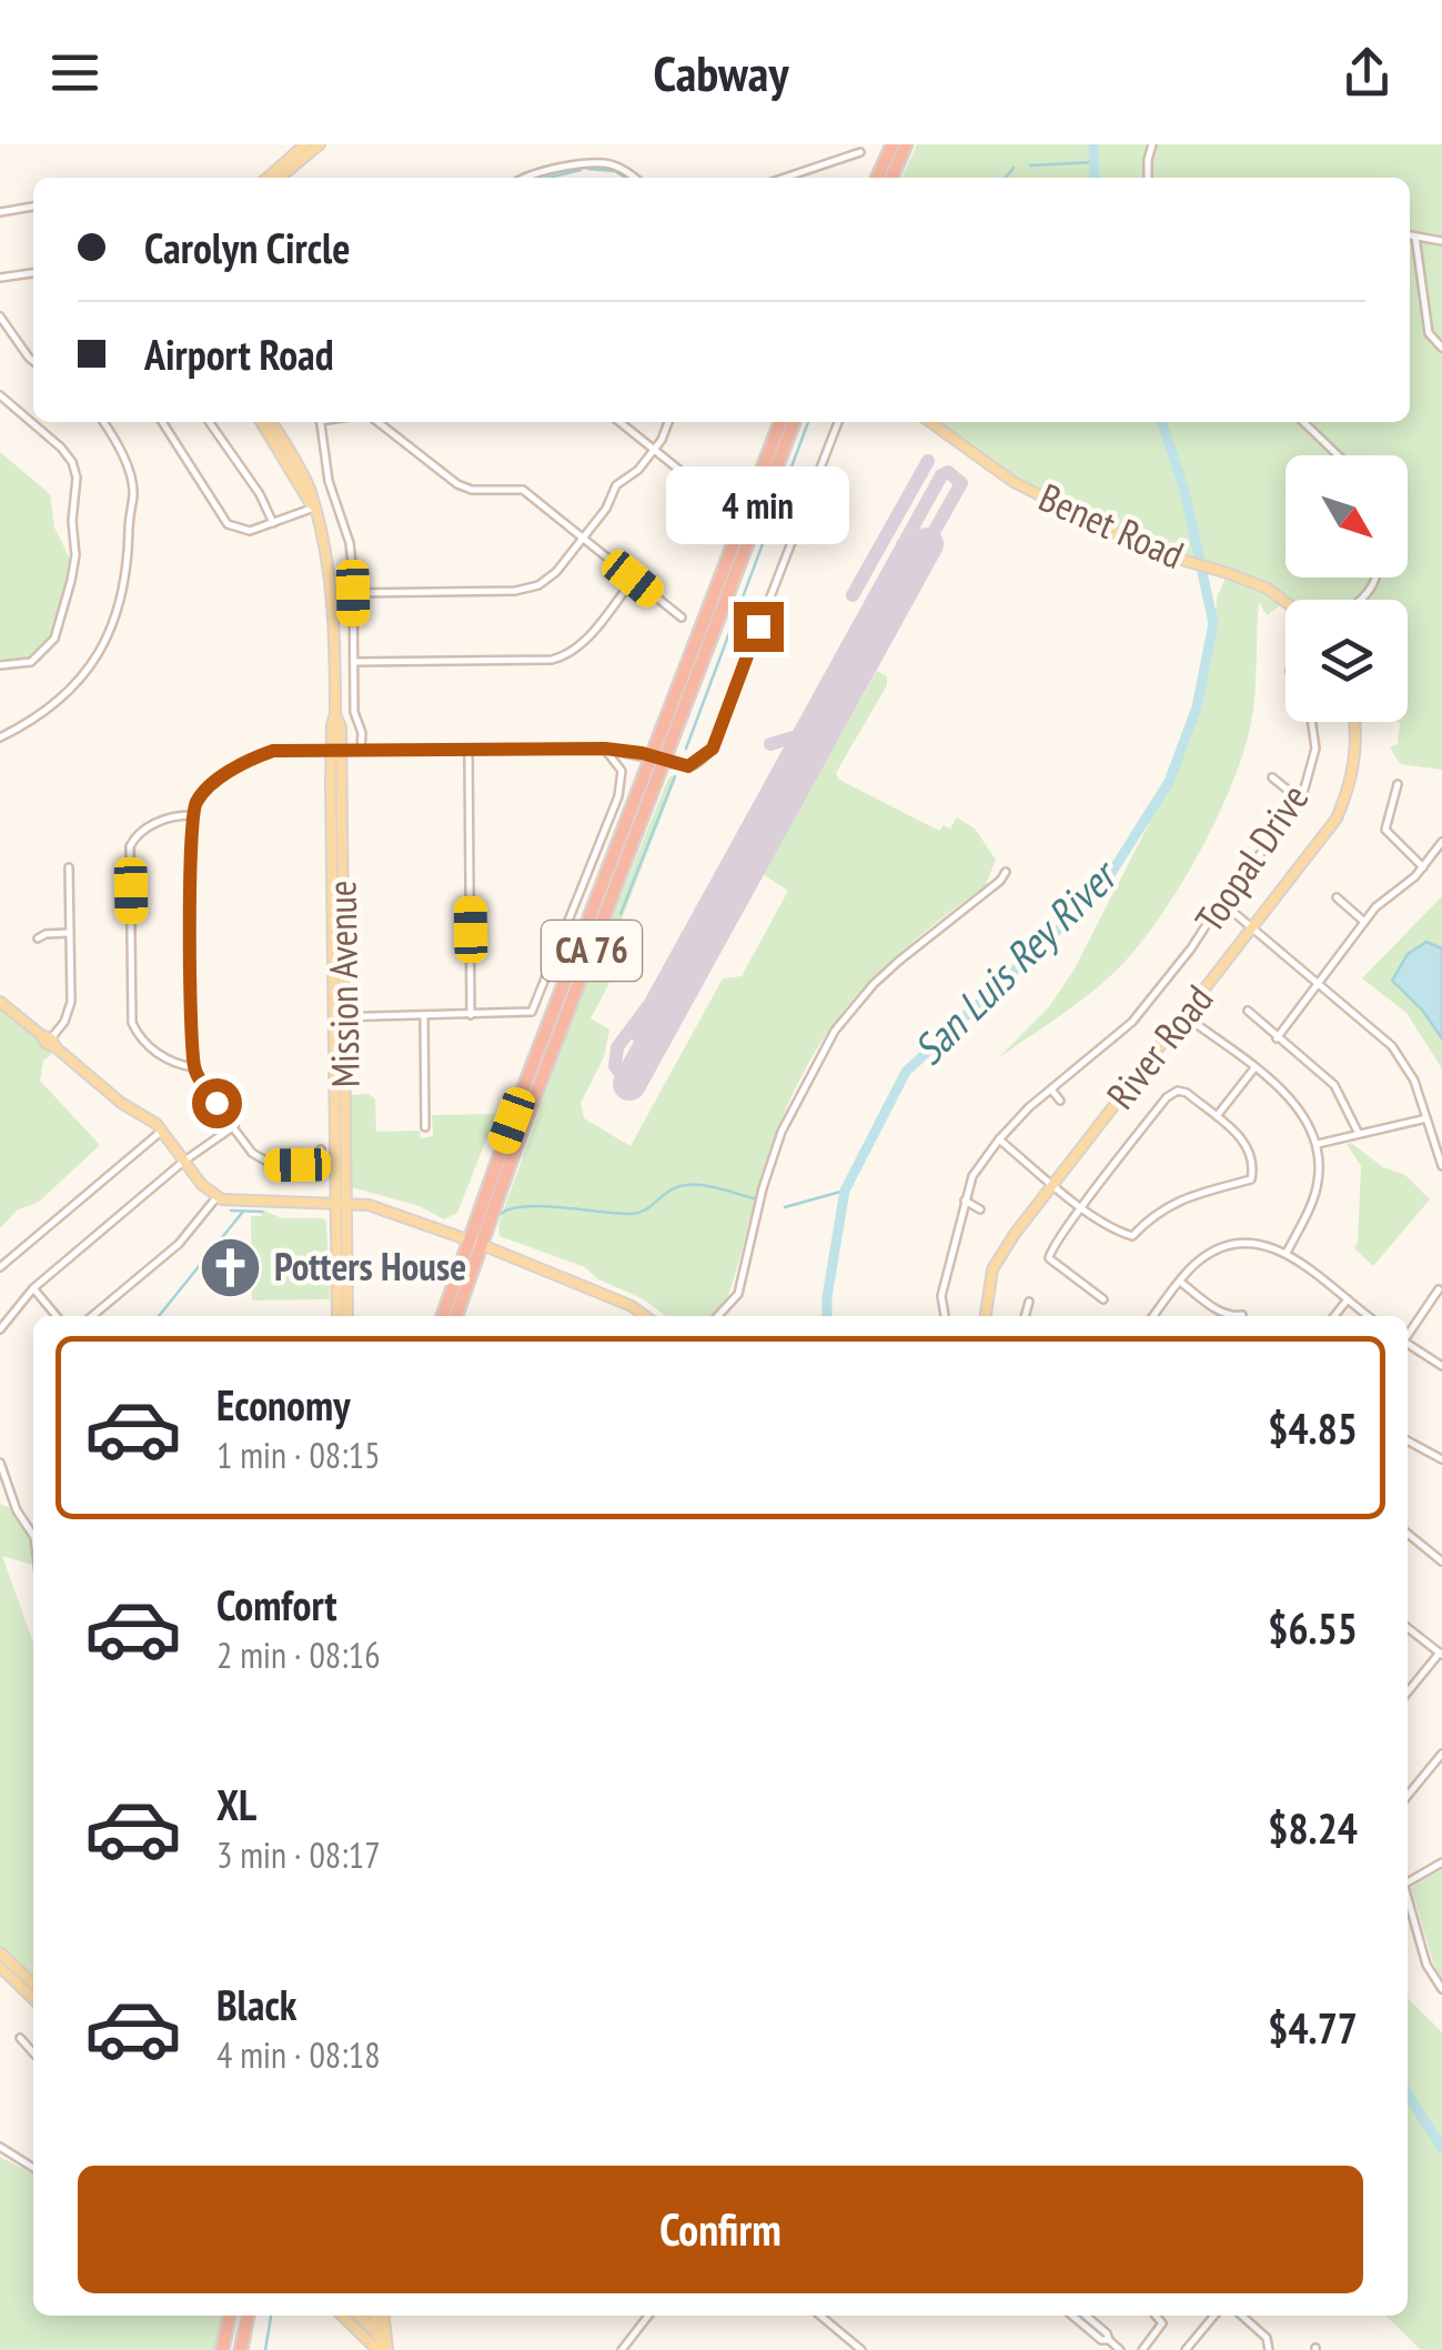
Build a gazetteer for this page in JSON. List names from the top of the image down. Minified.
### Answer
{"streets":{"highway":["CA 76"],"main road":["Benet Road","Mission Avenue","River Road"],"street":["Toopal Drive"]},"water":["San Luis Rey River"],"places":{"church":["Potters House"]},"north":"bottom right","page":{"header":"Cabway","banner":["Carolyn Circle","Airport Road"],"bubble":"4 min","list":[{"name":"Economy","note":"1 min · 08:15","value":"$4.85"},{"name":"Comfort","note":"2 min · 08:16","value":"$6.55"},{"name":"XL","note":"3 min · 08:17","value":"$8.24"},{"name":"Black","note":"4 min · 08:18","value":"$4.77"}],"buttons":"Confirm"}}
